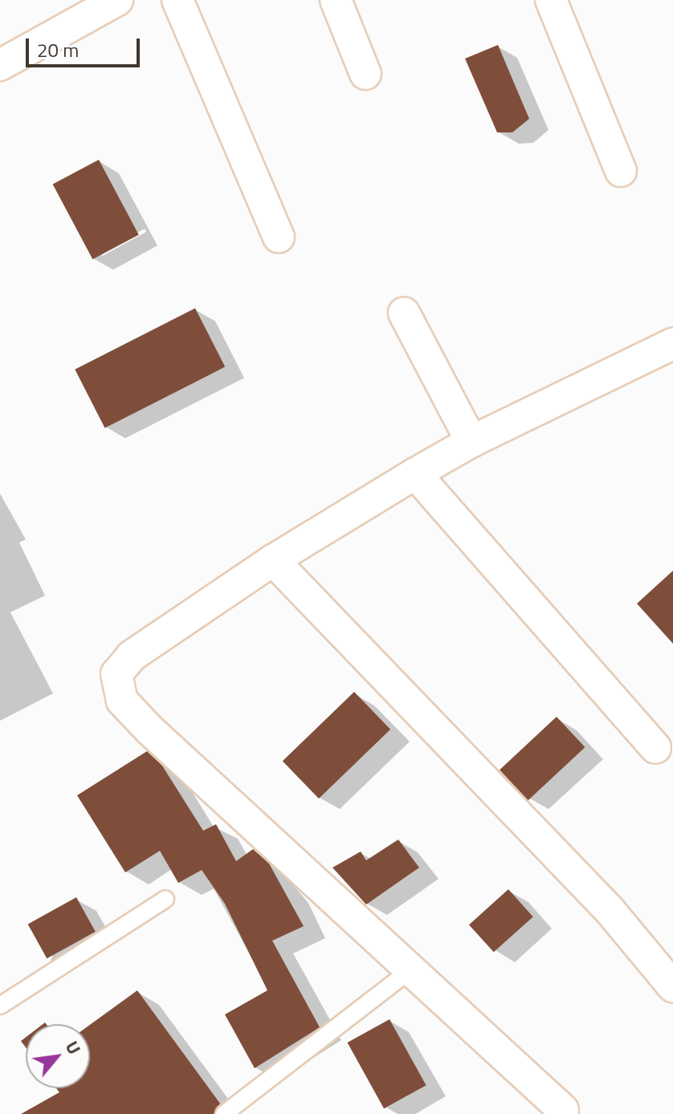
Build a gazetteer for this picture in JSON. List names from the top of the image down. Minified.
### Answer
{"scale_bar":"20 m","north":"top right"}
